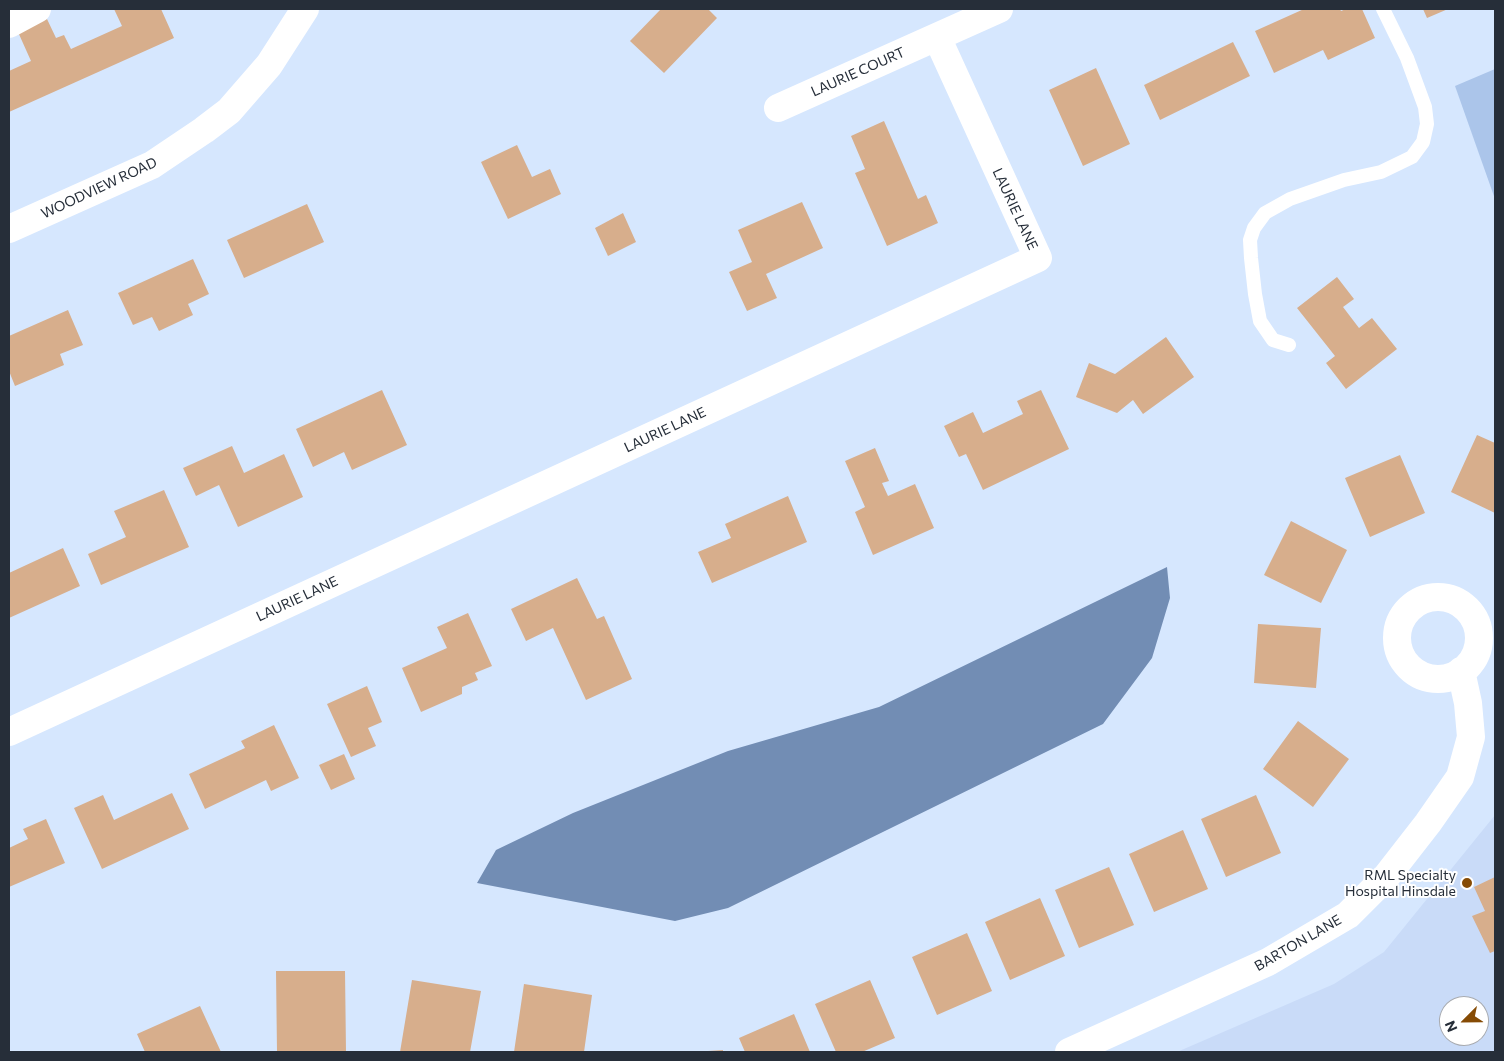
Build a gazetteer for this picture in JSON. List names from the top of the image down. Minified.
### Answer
{"streets":{"street":["LAURIE COURT","WOODVIEW ROAD","LAURIE LANE","BARTON LANE"]},"crossings":[["LAURIE COURT","LAURIE LANE"]],"places":["RML Specialty Hospital Hinsdale"],"north":"bottom left"}
